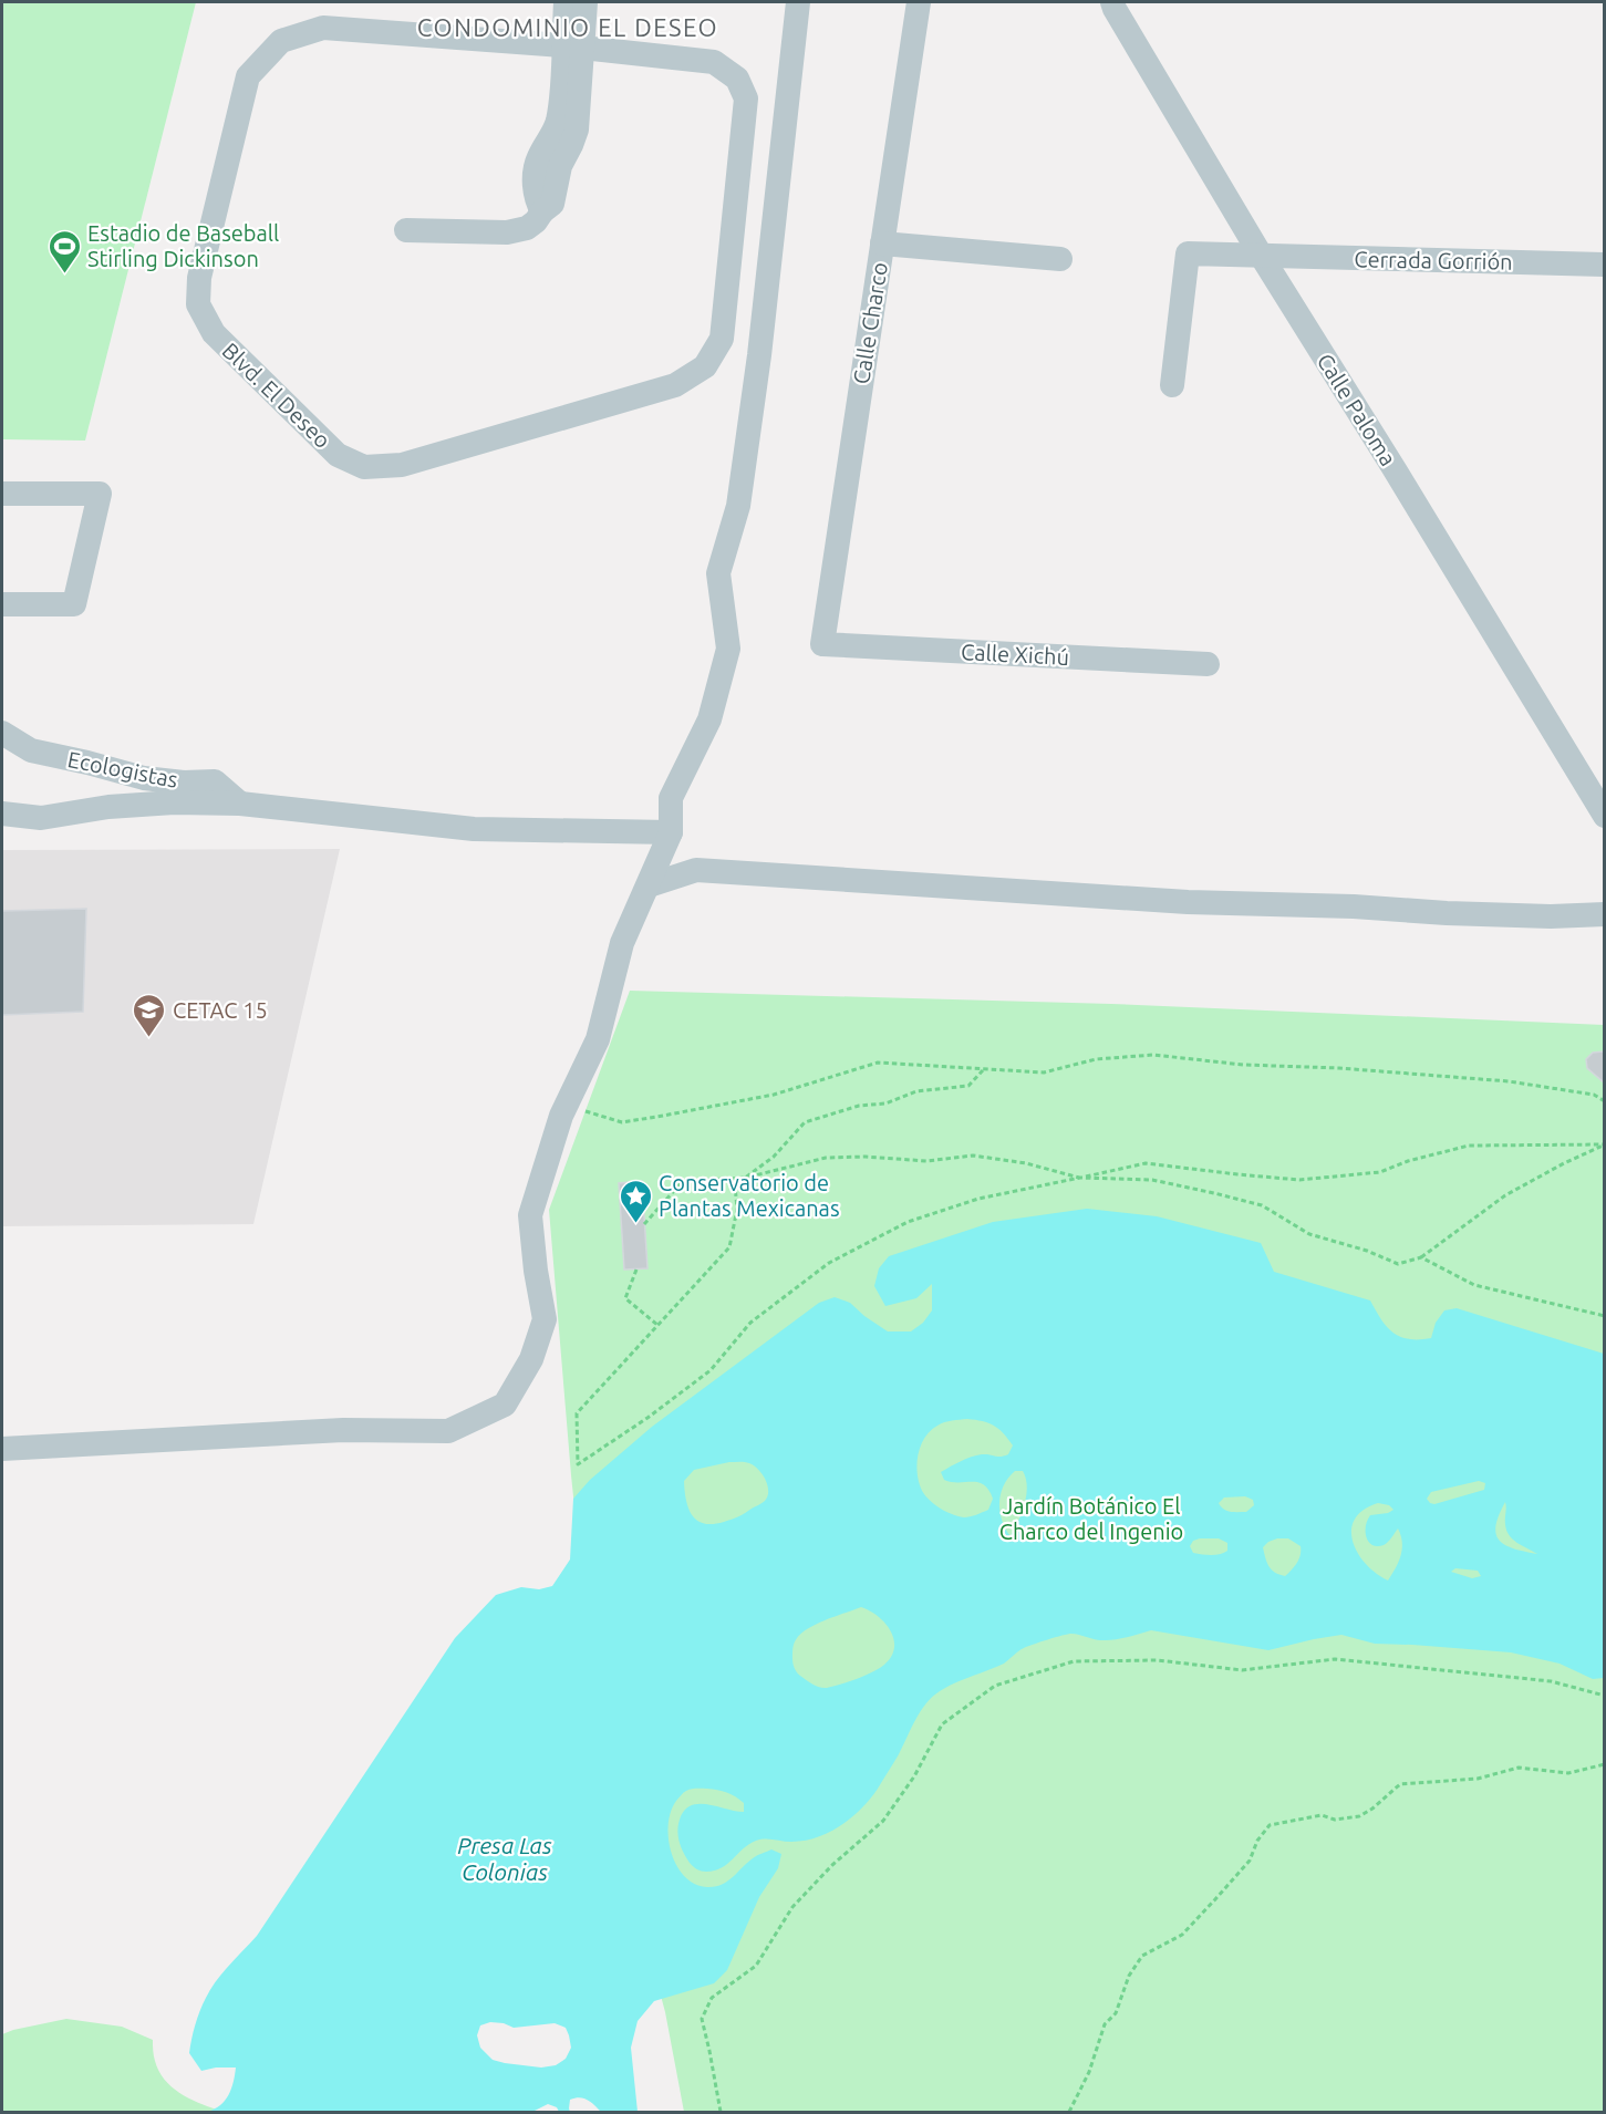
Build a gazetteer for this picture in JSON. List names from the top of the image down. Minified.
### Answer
{"streets":{"street":["Cerrada Gorrión","Calle Charco","Blvd. El Deseo","Calle Paloma","Calle Xichú","Ecologistas"]},"crossings":[["Cerrada Gorrión","Calle Paloma"],["Calle Charco","Calle Xichú"]],"districts":["CONDOMINIO EL DESEO"],"water":["Presa Las Colonias"],"parks":["Jardín Botánico El Charco del Ingenio"],"places":{"sports":["Estadio de Baseball Stirling Dickinson"],"school or university":["CETAC 15"],"place":["Conservatorio de Plantas Mexicanas"]}}
